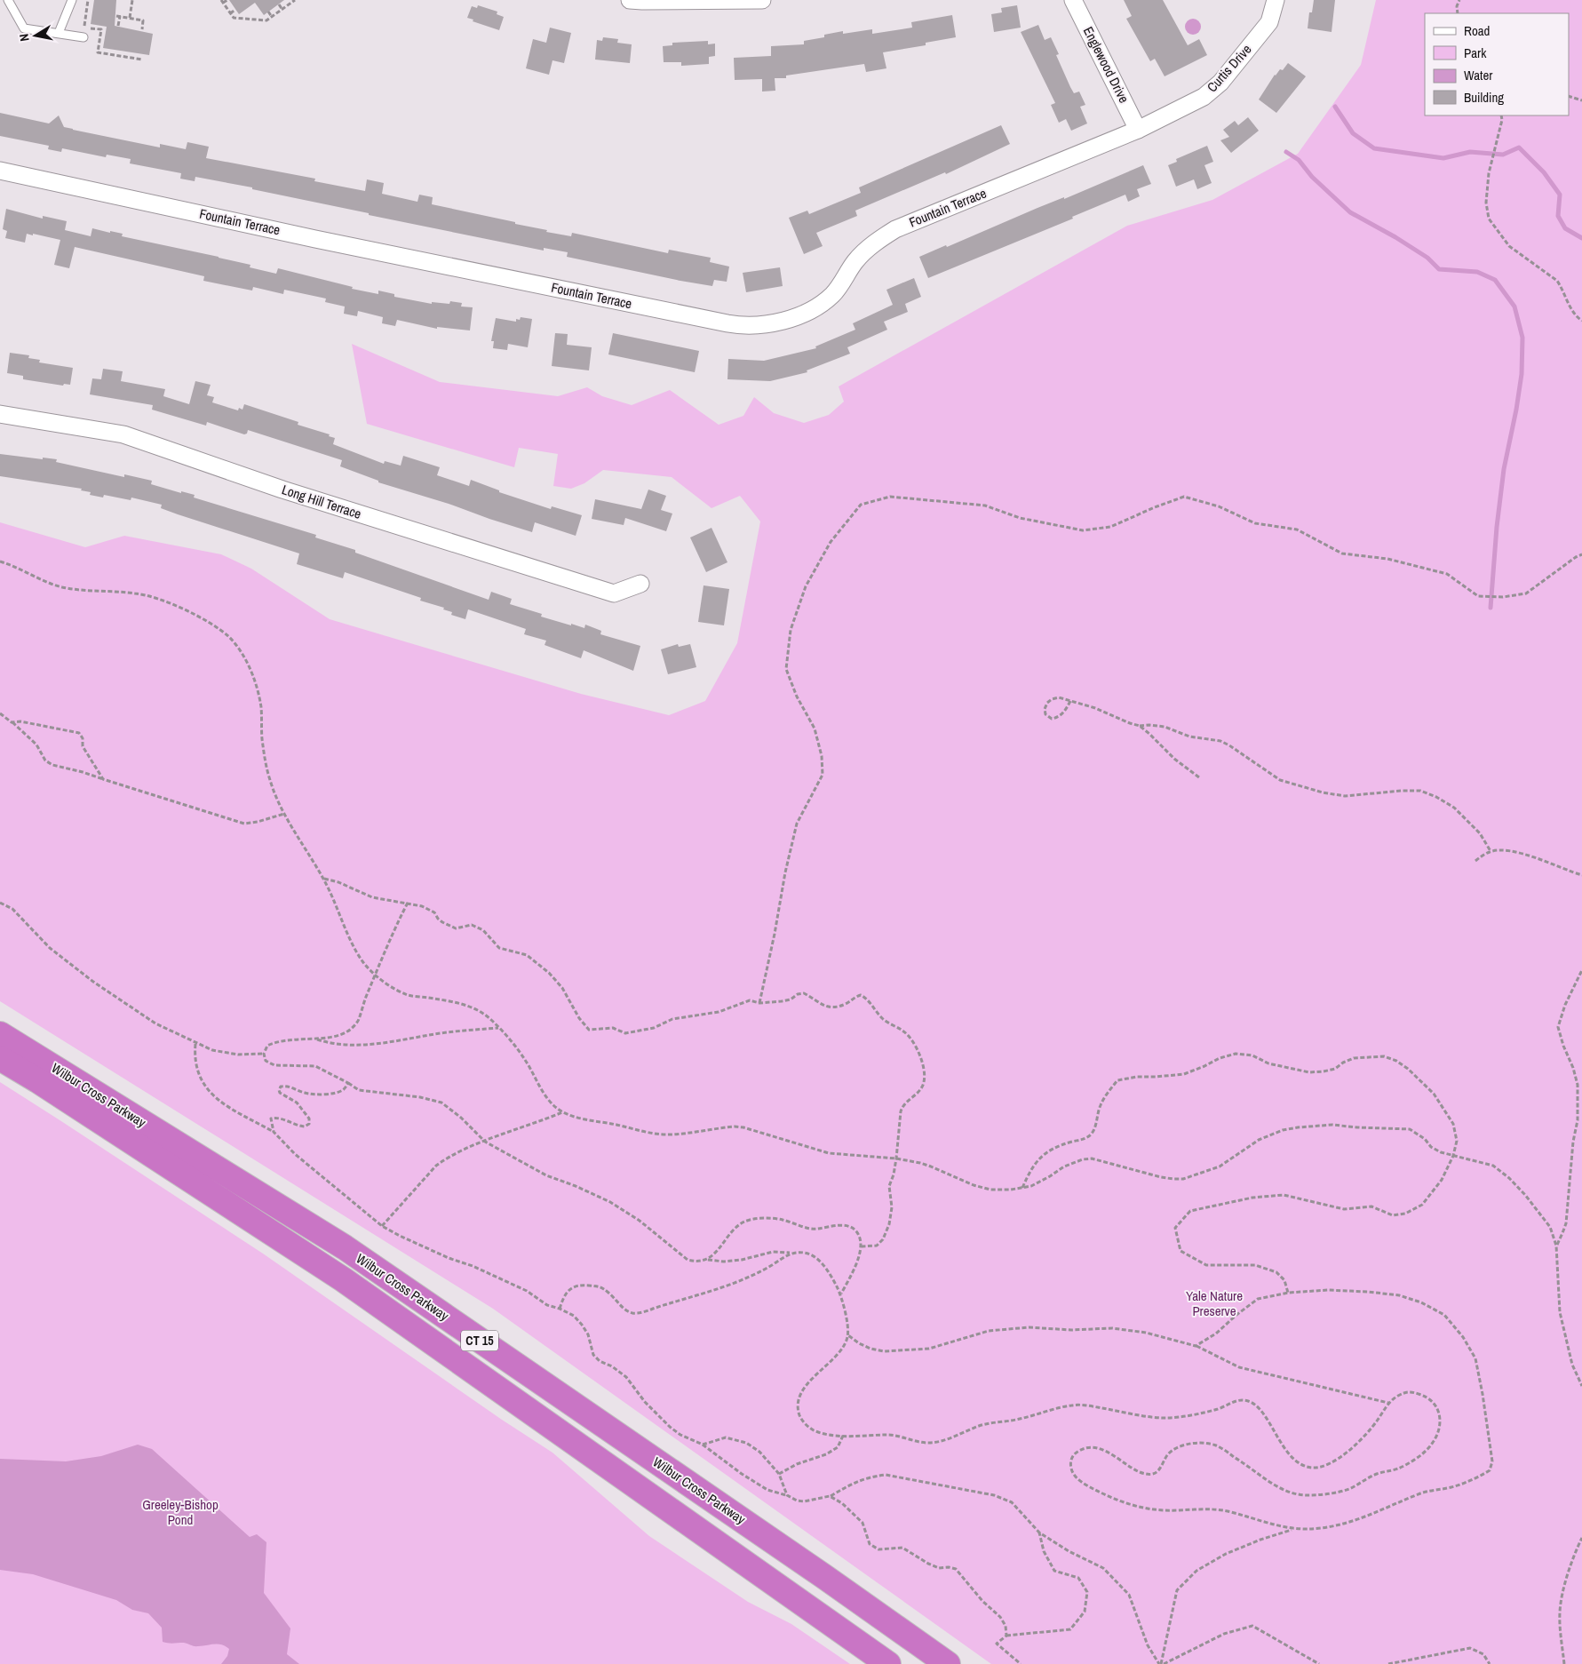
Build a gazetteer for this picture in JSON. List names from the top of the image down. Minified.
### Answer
{"streets":{"highway":["Wilbur Cross Parkway","CT 15"],"street":["Englewood Drive","Curtis Drive","Fountain Terrace","Long Hill Terrace"]},"crossings":[["Englewood Drive","Curtis Drive"],["Englewood Drive","Fountain Terrace"],["Curtis Drive","Fountain Terrace"]],"parks":["Yale Nature Preserve","Greeley-Bishop Pond"],"legend":["Road","Park","Water","Building"],"north":"left"}
